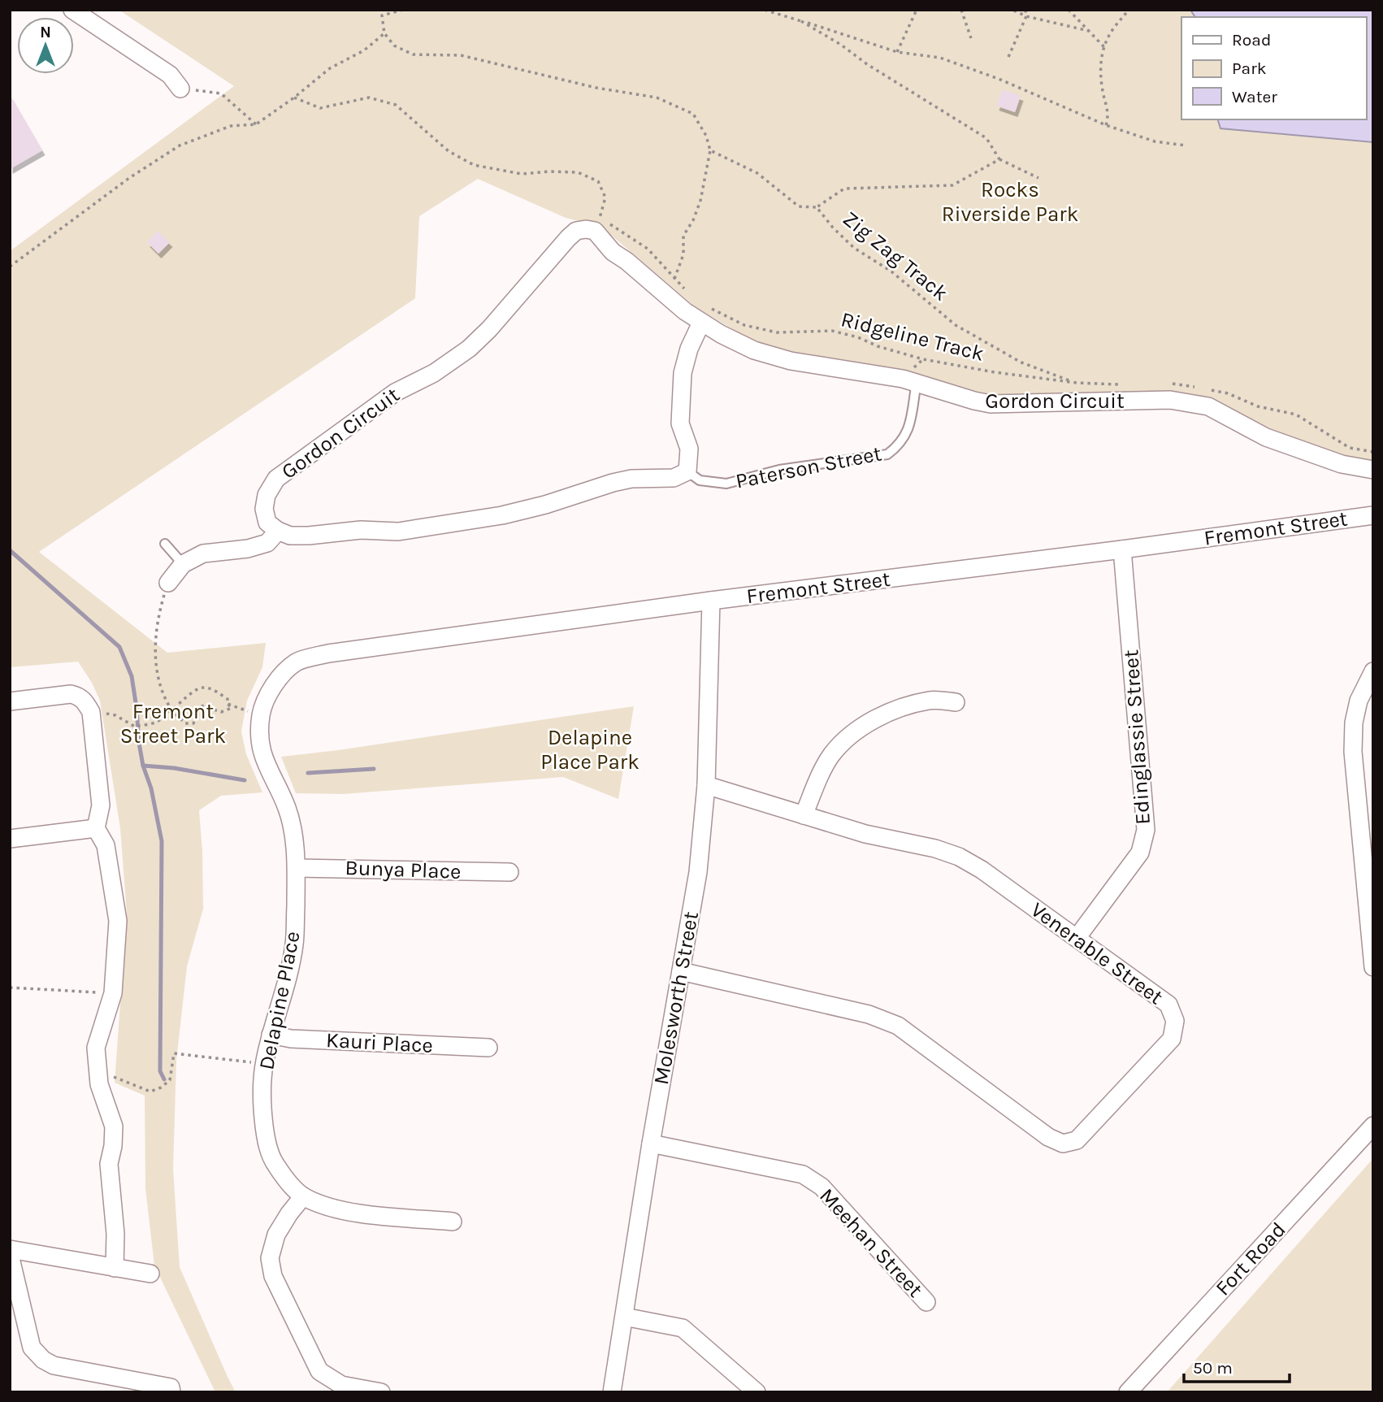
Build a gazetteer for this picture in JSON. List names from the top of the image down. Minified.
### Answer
{"streets":{"street":["Gordon Circuit","Fremont Street","Edinglassie Street","Bunya Place","Venerable Street","Molesworth Street","Delapine Place","Kauri Place","Meehan Street","Fort Road"],"lane":["Paterson Street"],"path":["Zig Zag Track","Ridgeline Track"]},"crossings":[["Zig Zag Track","Ridgeline Track"],["Gordon Circuit","Paterson Street"],["Fremont Street","Edinglassie Street"],["Fremont Street","Molesworth Street"],["Fremont Street","Delapine Place"],["Edinglassie Street","Venerable Street"],["Bunya Place","Delapine Place"],["Venerable Street","Molesworth Street"],["Molesworth Street","Meehan Street"],["Delapine Place","Kauri Place"]],"parks":["Rocks Riverside Park","Fremont Street Park","Delapine Place Park"],"legend":["Road","Park","Water"],"scale_bar":"50 m","north":"top"}
